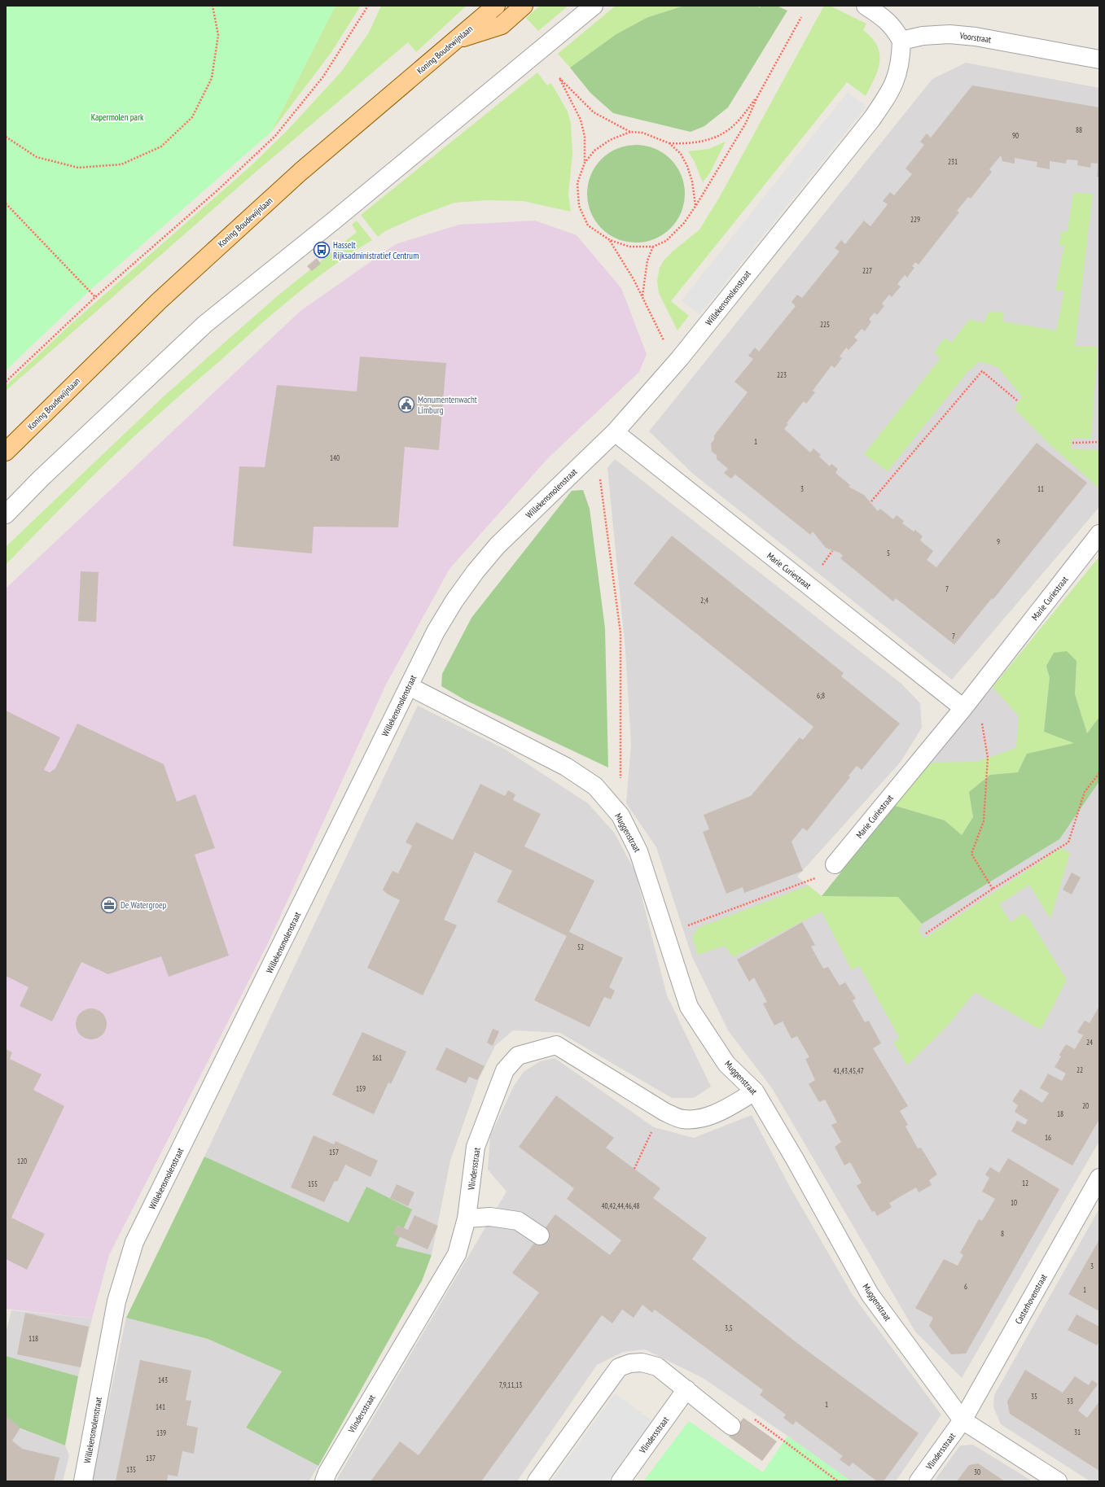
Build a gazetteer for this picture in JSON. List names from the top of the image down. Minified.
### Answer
{"streets":{"main road":["Koning Boudewijnlaan"],"street":["Voorstraat","Willekensmolenstraat","Marie Curiestraat","Muggenstraat","Vlindersstraat","Casterhovenstraat"]},"crossings":[["Voorstraat","Willekensmolenstraat"],["Willekensmolenstraat","Marie Curiestraat"],["Willekensmolenstraat","Muggenstraat"],["Muggenstraat","Vlindersstraat"],["Muggenstraat","Casterhovenstraat"],["Vlindersstraat","Casterhovenstraat"]],"parks":["Kapermolen park"],"places":{"bus stop":["Hasselt Rijksadministratief Centrum"],"public building":["Monumentenwacht Limburg"],"office":["De Watergroep"]},"house_numbers":["88","90","231","229","227","225","223","1","140","3","11","9","5","7","2;4","7","6;8","52","24","161","22","41,43,45,47","159","20","18","16","157","120","12","155","10","40,42,44,46,48","8","3","6","1","3,5","118","143","7,9,11,13","35","33","1","141","31","139","137","135","30"]}
